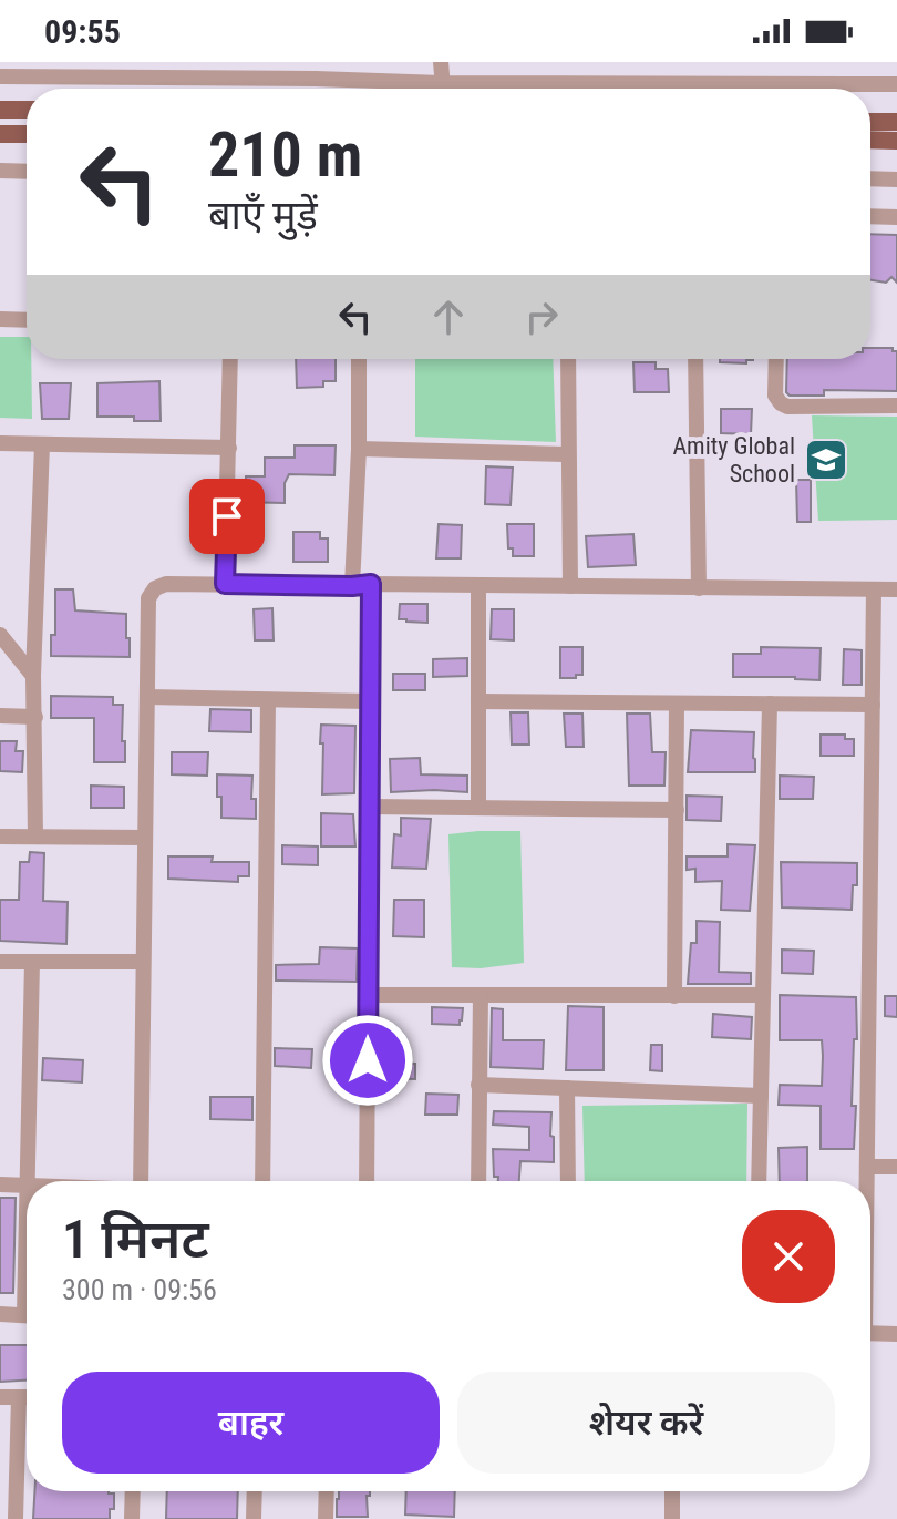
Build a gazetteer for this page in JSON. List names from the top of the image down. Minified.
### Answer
{"places":{"school or university":["Amity Global School"]},"page":{"status":"09:55","turn":["210 m","बाएँ मुड़ें"],"heading":["1 मिनट","300 m · 09:56"],"buttons":["बाहर","शेयर करें"]}}
